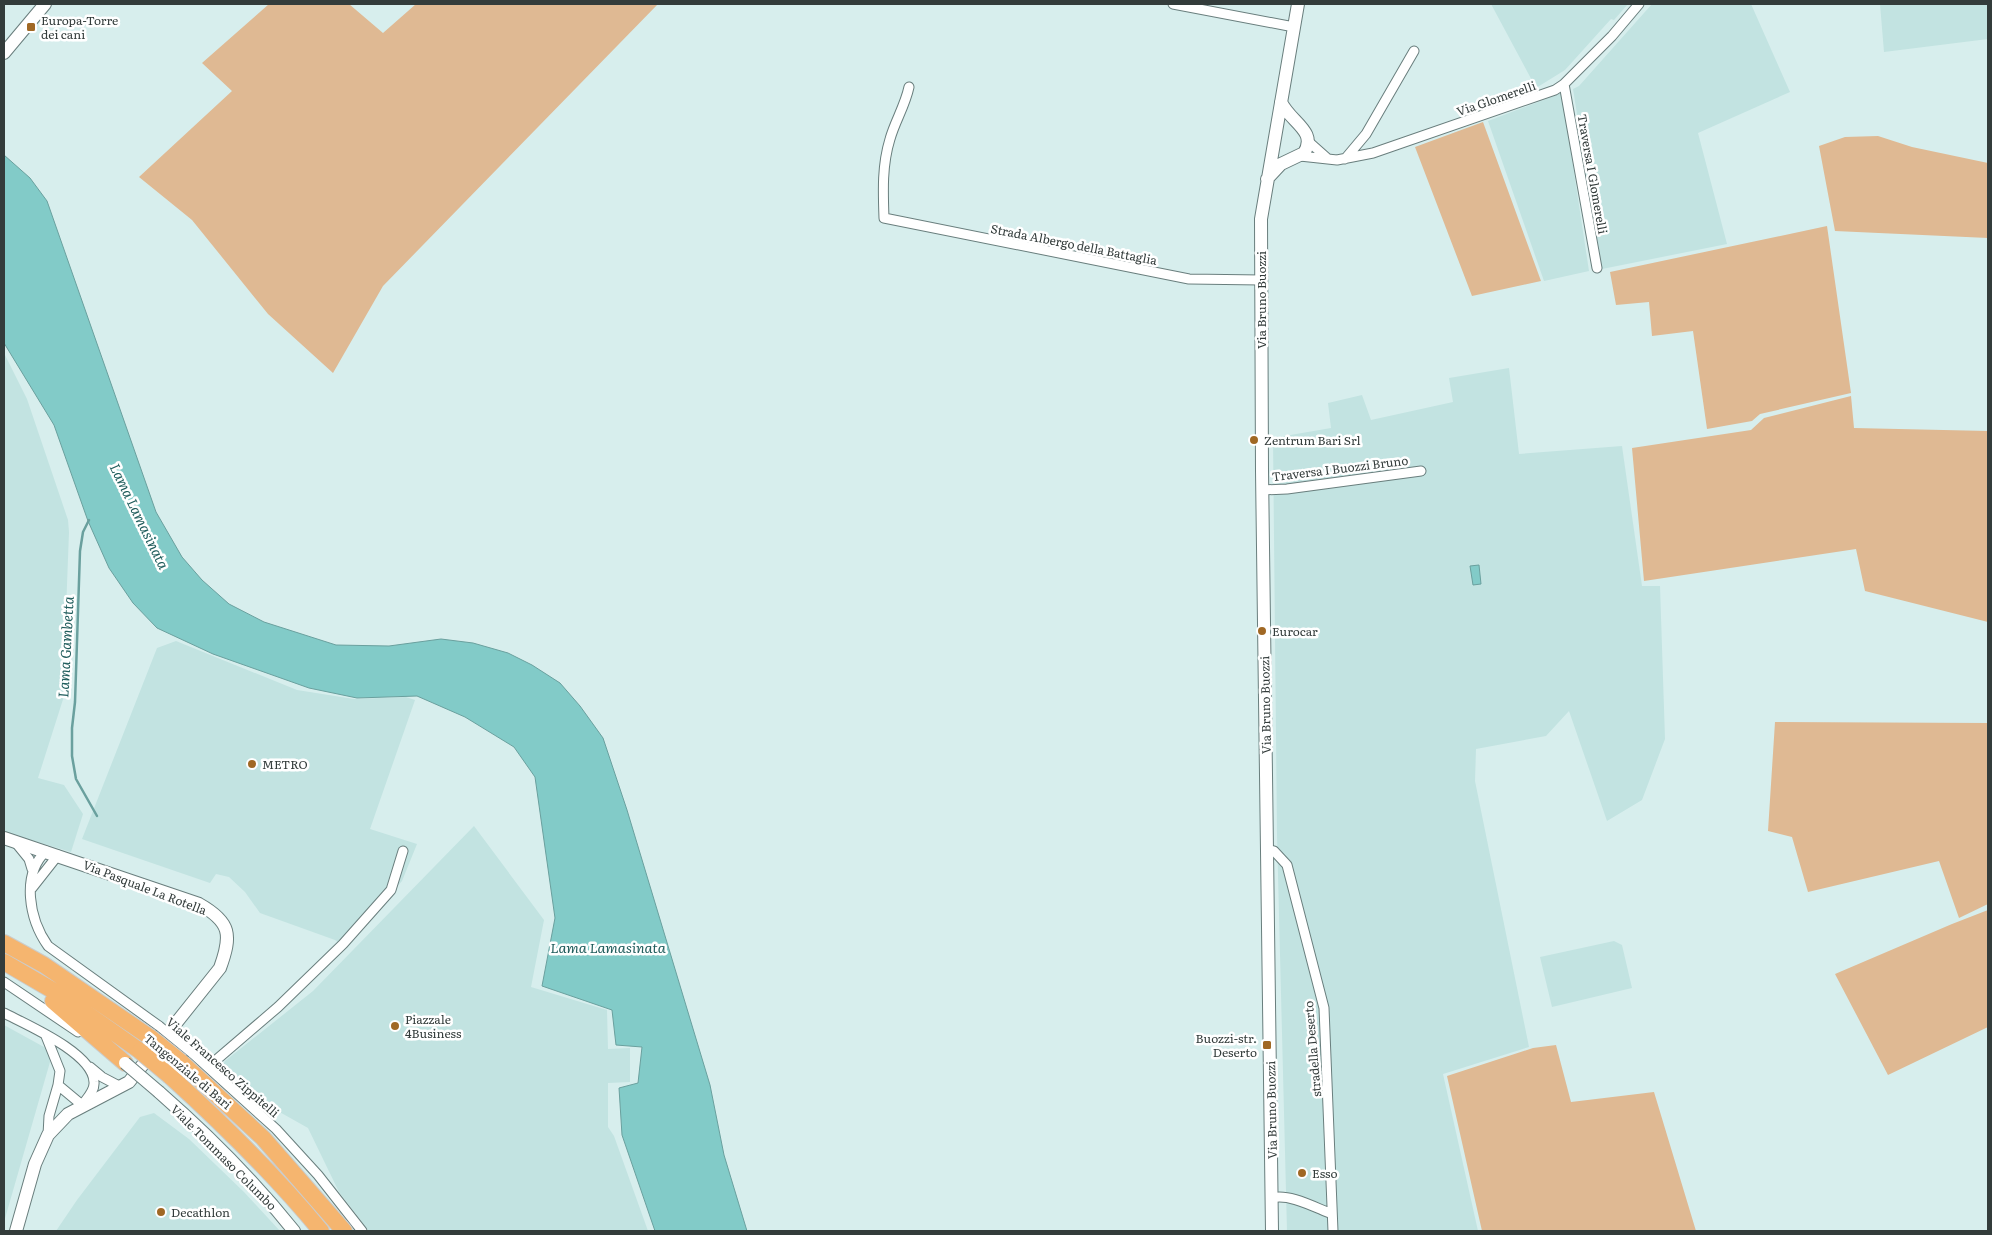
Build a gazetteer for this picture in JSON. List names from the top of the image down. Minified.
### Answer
{"streets":{"highway":["Tangenziale di Bari"],"main road":["Via Bruno Buozzi","Via Pasquale La Rotella","Viale Tommaso Columbo"],"street":["Via Glomerelli","Traversa I Glomerelli","Strada Albergo della Battaglia","Traversa I Buozzi Bruno","stradella Deserto","Viale Francesco Zippitelli"]},"crossings":[["Via Glomerelli","Traversa I Glomerelli"],["Via Glomerelli","Via Bruno Buozzi"],["Strada Albergo della Battaglia","Via Bruno Buozzi"],["Via Bruno Buozzi","Traversa I Buozzi Bruno"],["Via Bruno Buozzi","stradella Deserto"],["Viale Francesco Zippitelli","Tangenziale di Bari"]],"water":["Lama Lamasinata","Lama Gambetta"],"places":{"transit":["Europa-Torre dei cani","Buozzi-str. Deserto"],"other":["Zentrum Bari Srl","Eurocar","METRO","Piazzale 4Business","Esso","Decathlon"]}}
